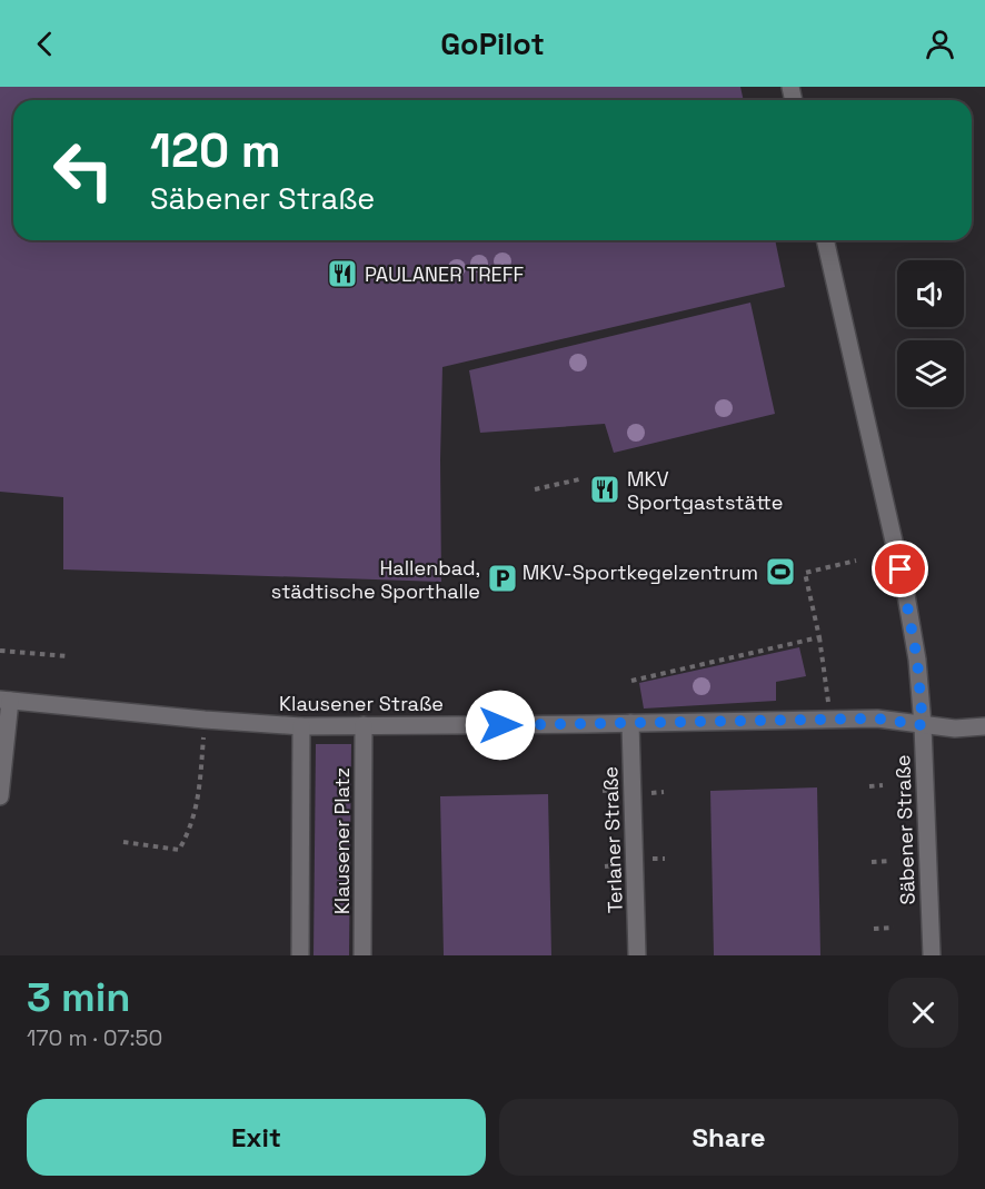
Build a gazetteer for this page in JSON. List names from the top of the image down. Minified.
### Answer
{"streets":{"street":["Klausener Straße","Säbener Straße","Terlaner Straße","Klausener Platz"]},"crossings":[["Klausener Straße","Säbener Straße"],["Klausener Straße","Terlaner Straße"],["Klausener Straße","Klausener Platz"]],"places":{"restaurant":["PAULANER TREFF","MKV Sportgaststätte"],"sports":["MKV-Sportkegelzentrum"],"parking":["Hallenbad, städtische Sporthalle"]},"page":{"header":"GoPilot","turn":["120 m","Säbener Straße"],"heading":["3 min","170 m · 07:50"],"buttons":["Exit","Share"]}}
